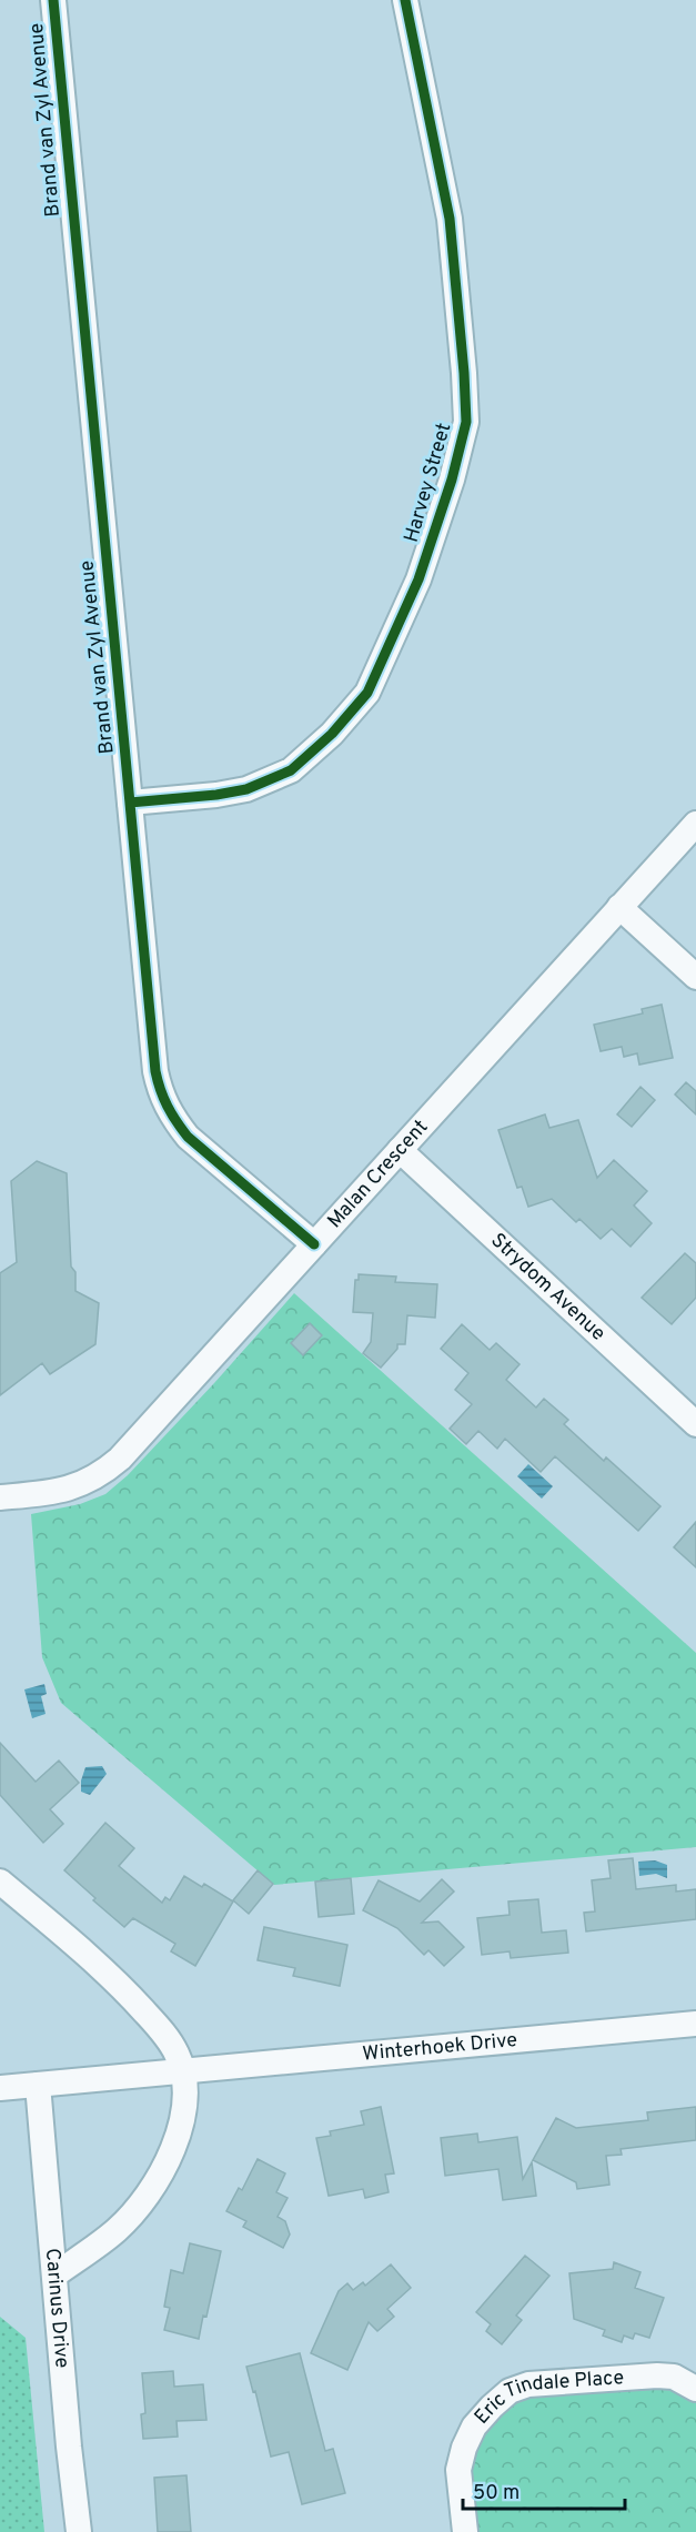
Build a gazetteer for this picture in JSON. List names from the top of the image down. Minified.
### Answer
{"streets":{"street":["Brand van Zyl Avenue","Harvey Street","Malan Crescent","Strydom Avenue","Winterhoek Drive","Carinus Drive","Eric Tindale Place"]},"crossings":[["Brand van Zyl Avenue","Harvey Street"],["Brand van Zyl Avenue","Malan Crescent"],["Malan Crescent","Strydom Avenue"],["Winterhoek Drive","Carinus Drive"]],"scale_bar":"50 m"}
